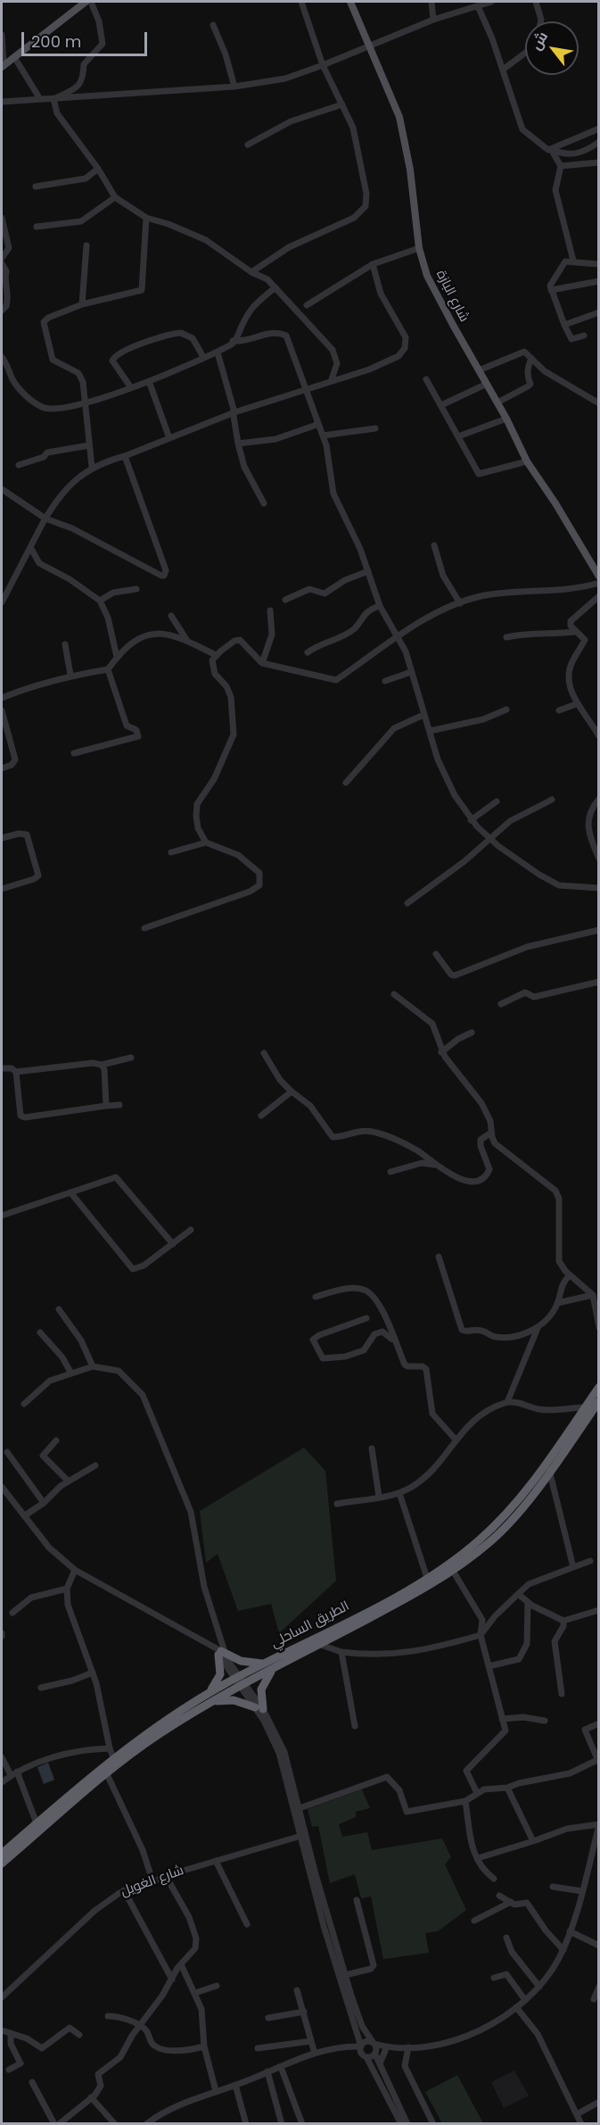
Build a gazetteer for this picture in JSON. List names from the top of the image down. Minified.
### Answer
{"streets":{"highway":["الطريق الساحلي"],"main road":["شارع البازة"],"street":["شارع الغويل"]},"scale_bar":"200 m","north":"top left"}
